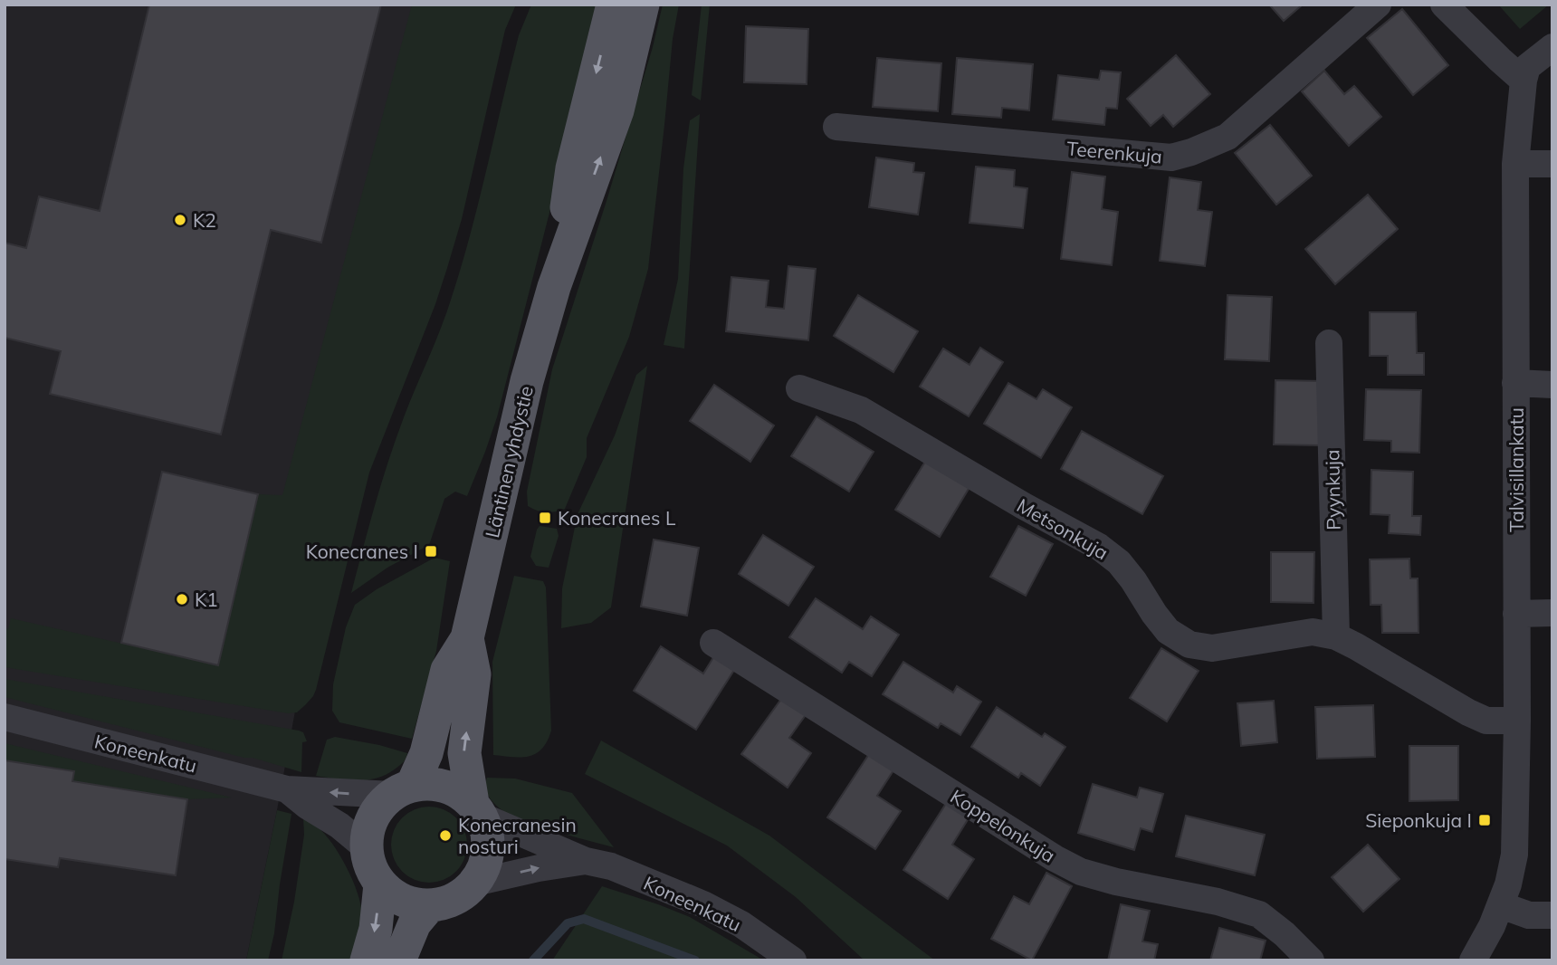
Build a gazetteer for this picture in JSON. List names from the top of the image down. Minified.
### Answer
{"streets":{"main road":["Läntinen yhdystie"],"street":["Teerenkuja","Talvisillankatu","Pyynkuja","Metsonkuja","Koneenkatu","Koppelonkuja"]},"crossings":[["Läntinen yhdystie","Koneenkatu"],["Talvisillankatu","Metsonkuja"],["Pyynkuja","Metsonkuja"]],"places":{"other":["K2","K1","Konecranesin nosturi"],"transit":["Konecranes L","Konecranes I","Sieponkuja I"]}}
